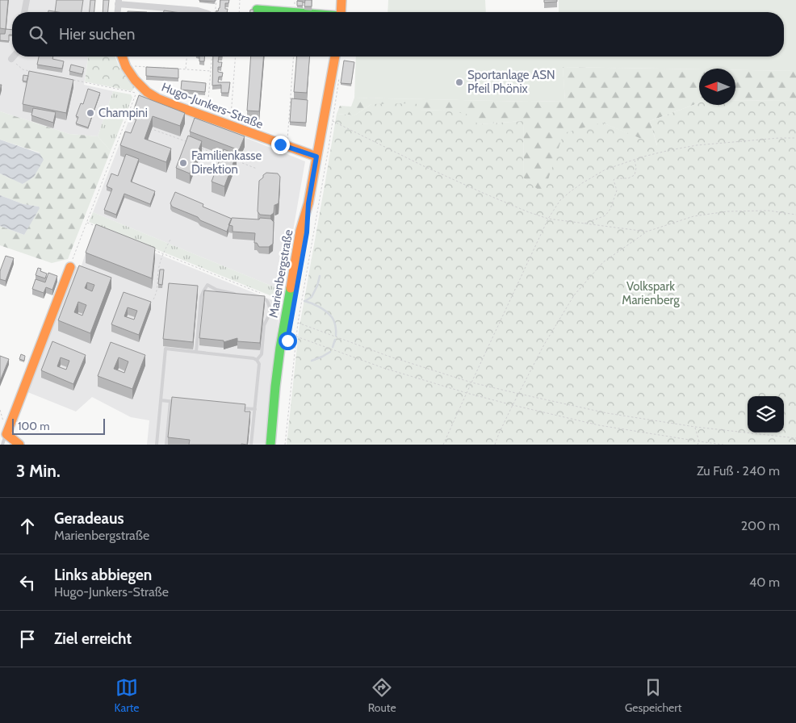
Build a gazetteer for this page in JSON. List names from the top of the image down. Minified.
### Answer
{"streets":{"main road":["Hugo-Junkers-Straße","Marienbergstraße"]},"crossings":[["Hugo-Junkers-Straße","Marienbergstraße"]],"parks":["Volkspark Marienberg"],"places":["Sportanlage ASN Pfeil Phönix","Champini","Familienkasse Direktion"],"scale_bar":"100 m","north":"left","page":{"search":"Hier suchen","scale":"100 m","heading":["3 Min.","Zu Fuß · 240 m"],"list":[["Geradeaus","Marienbergstraße","200 m"],["Links abbiegen","Hugo-Junkers-Straße","40 m"],"Ziel erreicht"],"nav":["Karte","Route","Gespeichert"]}}
